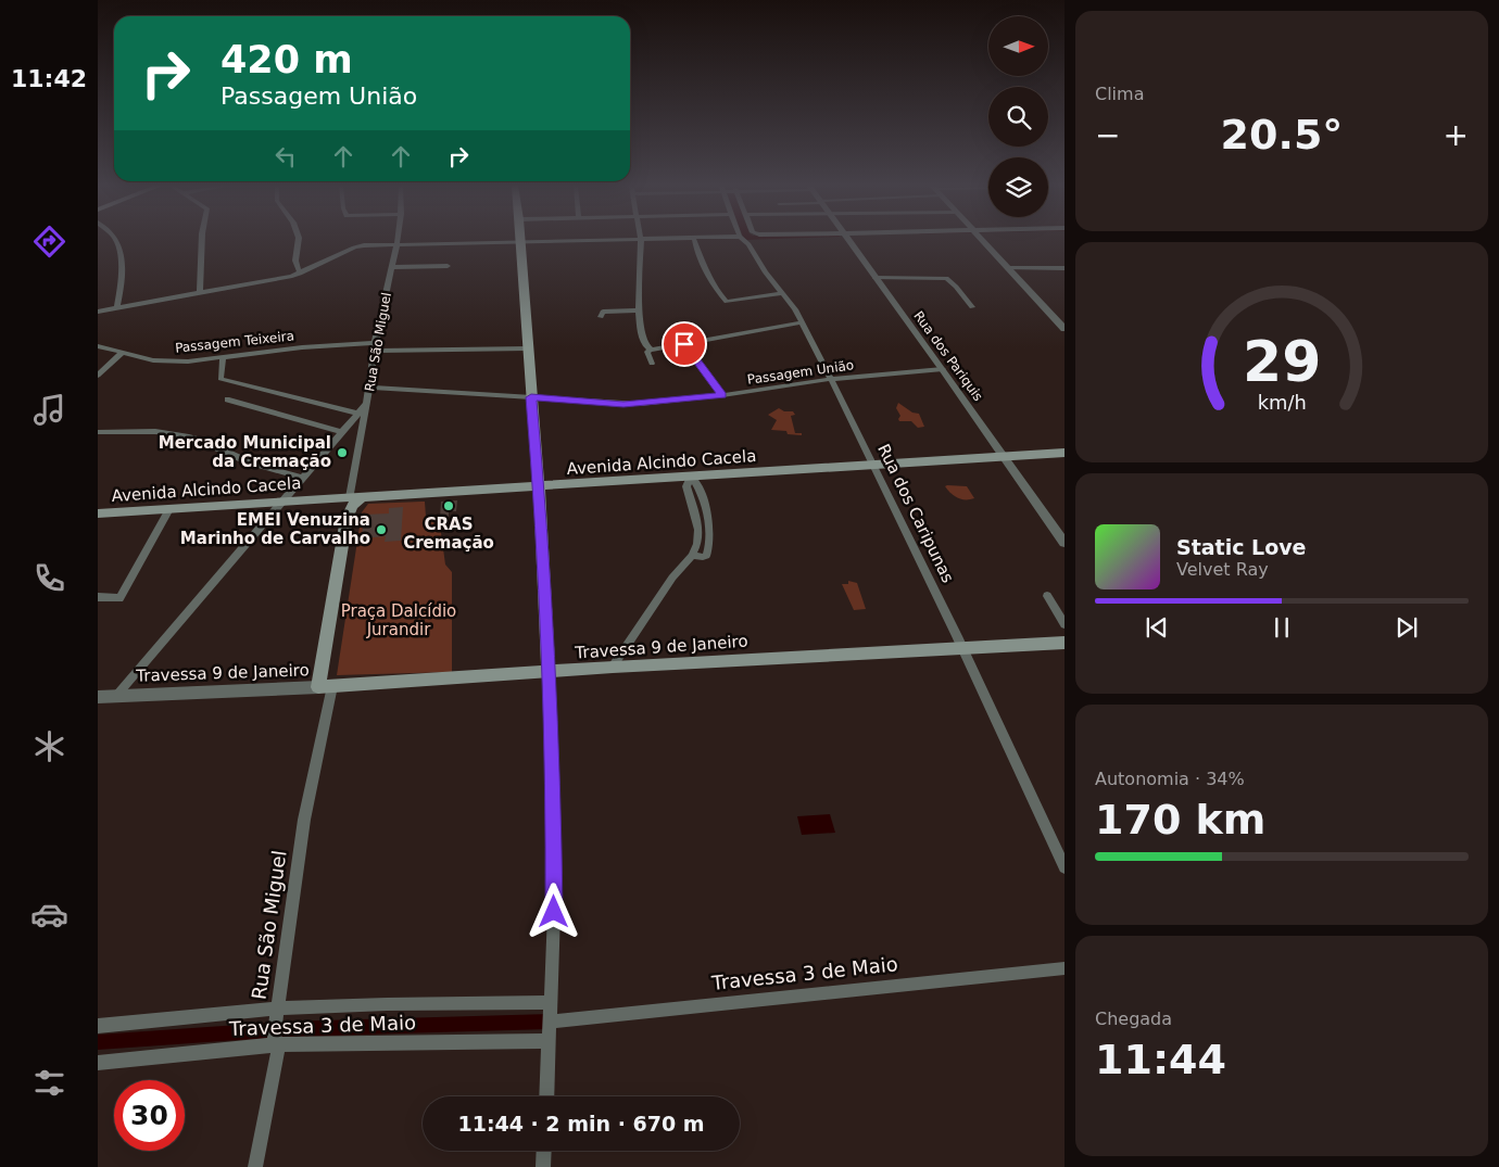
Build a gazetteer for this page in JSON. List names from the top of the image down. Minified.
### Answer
{"streets":{"main road":["Rua São Miguel","Avenida Alcindo Cacela","Travessa 9 de Janeiro"],"street":["Passagem Teixeira","Rua dos Pariquis","Passagem União","Rua dos Caripunas","Travessa 3 de Maio"]},"crossings":[["Passagem Teixeira","Rua São Miguel"],["Rua São Miguel","Passagem União"],["Rua São Miguel","Avenida Alcindo Cacela"],["Rua São Miguel","Travessa 9 de Janeiro"],["Rua São Miguel","Travessa 3 de Maio"],["Rua dos Pariquis","Passagem União"],["Rua dos Pariquis","Avenida Alcindo Cacela"],["Passagem União","Rua dos Caripunas"],["Avenida Alcindo Cacela","Rua dos Caripunas"],["Rua dos Caripunas","Travessa 9 de Janeiro"]],"parks":["Praça Dalcídio Jurandir"],"places":["Mercado Municipal da Cremação","CRAS Cremação","EMEI Venuzina Marinho de Carvalho"],"north":"right","page":{"tabs":"11:42","tile":["Clima",["Autonomia · 34%","170 km"],["Chegada","11:44"]],"turn":["420 m","Passagem União"],"heat":["−","20.5°","+"],"song":["Static Love","Velvet Ray"],"limit":"30","trip":"11:44 · 2 min · 670 m","gauge":["29","km/h"]}}
